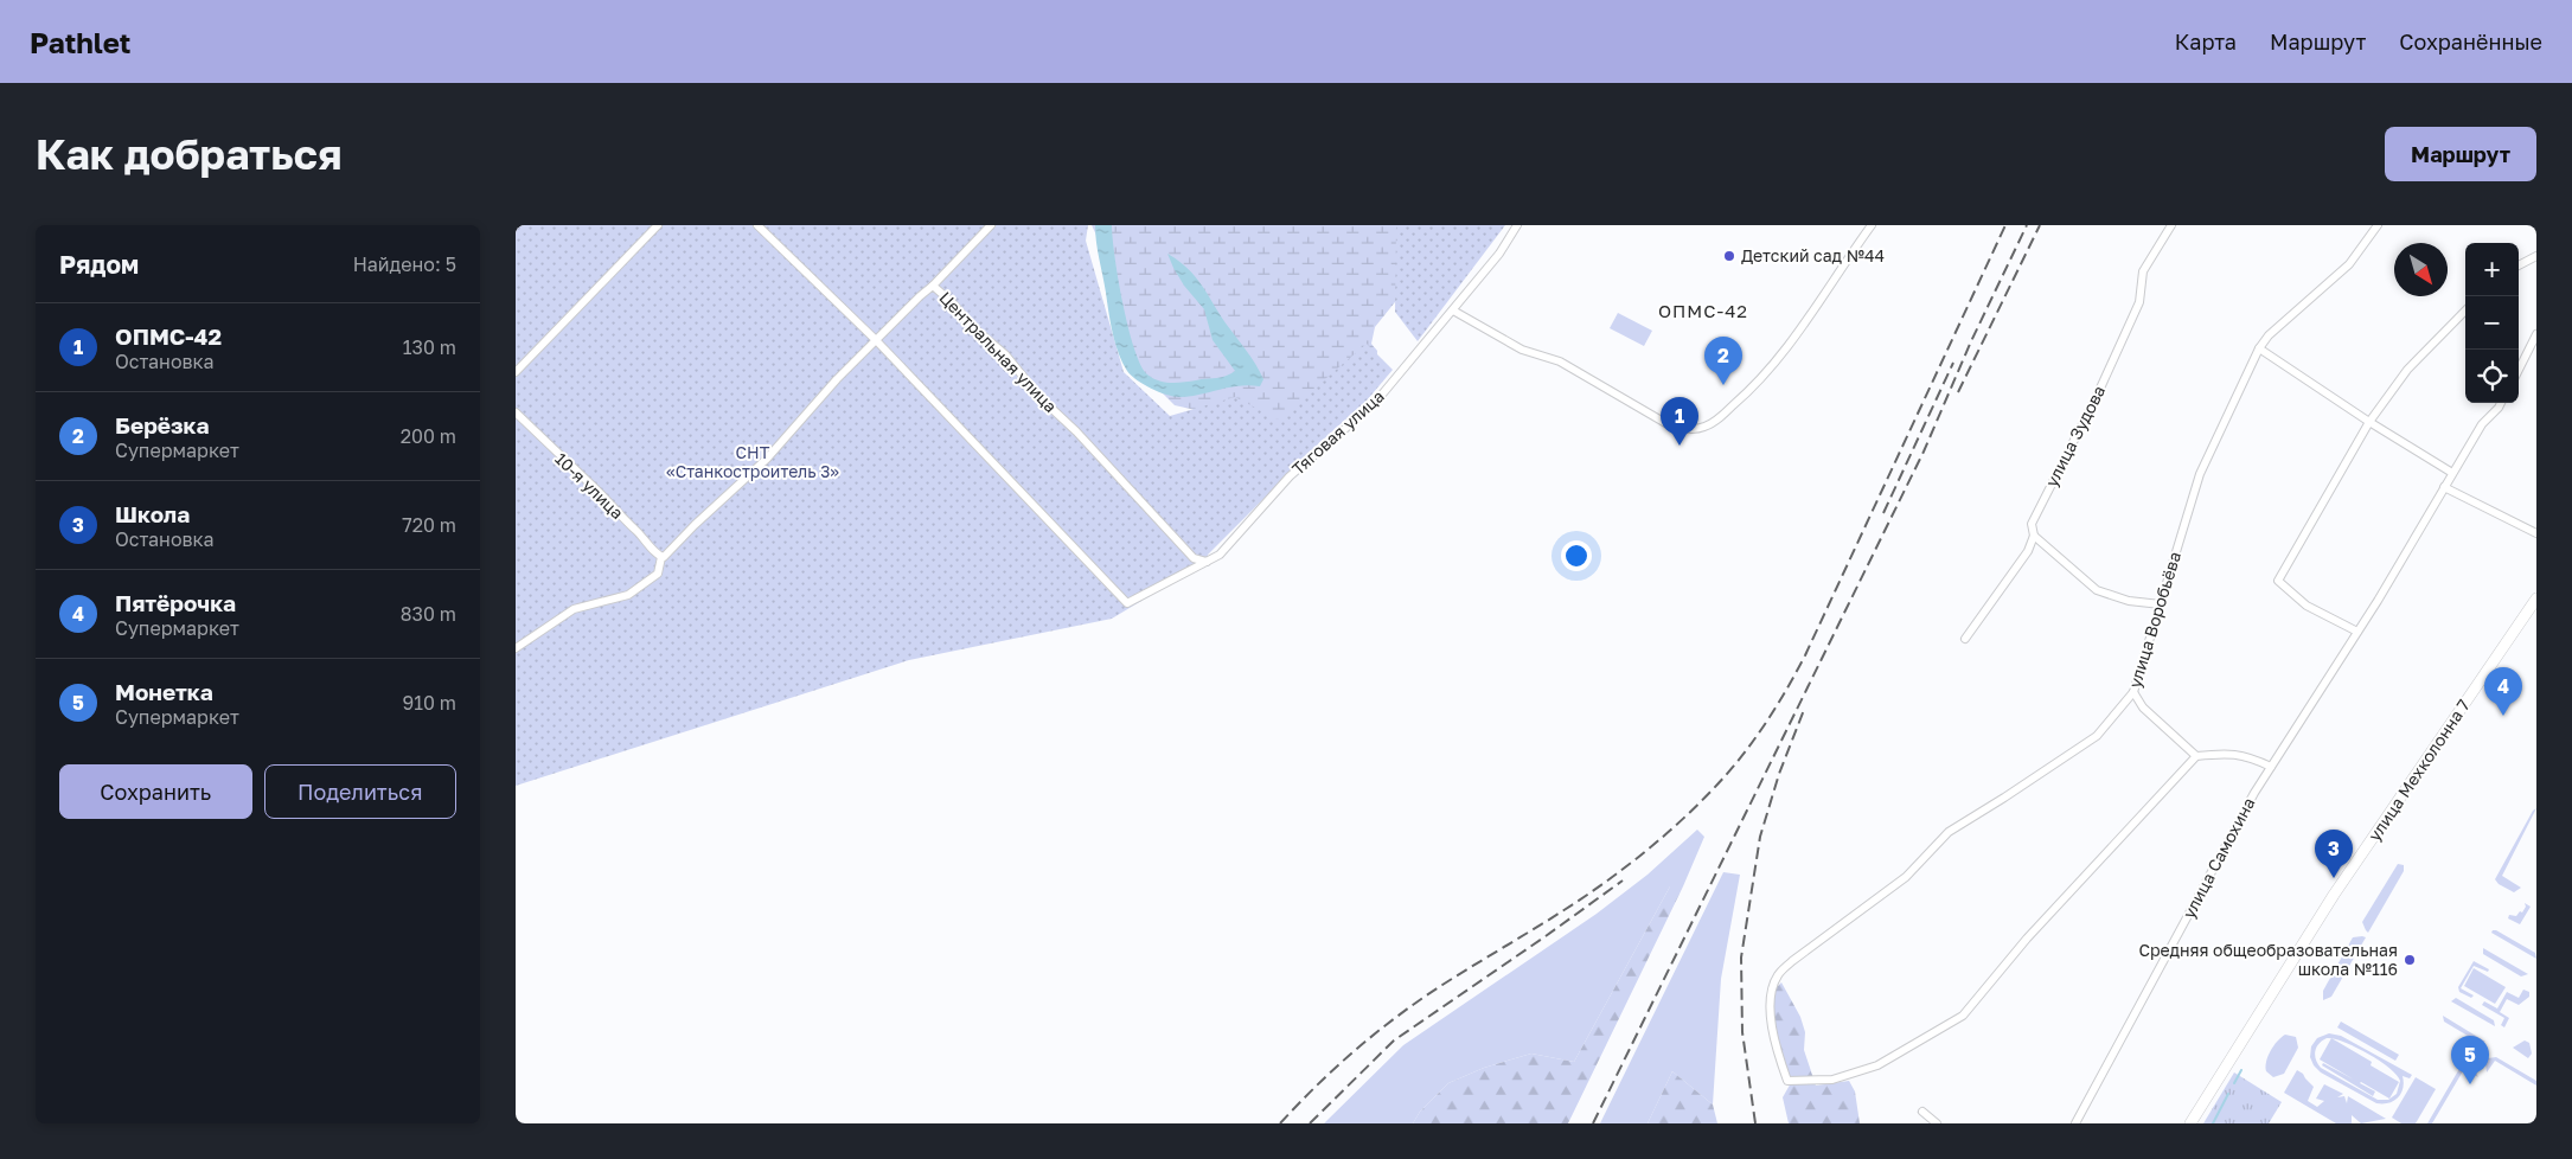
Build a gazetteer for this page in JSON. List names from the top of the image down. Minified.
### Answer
{"streets":{"street":["Центральная улица","Тяговая улица","улица Зудова","10-я улица","улица Воробьёва","улица Мехколонна 7","улица Самохина"]},"crossings":[["Центральная улица","Тяговая улица"],["Центральная улица","10-я улица"]],"districts":["ОПМС-42"],"parks":["СНТ «Станкостроитель 3»"],"places":["Детский сад №44","Средняя общеобразовательная школа №116"],"north":"bottom right","page":{"header":"Pathlet","nav":["Карта","Маршрут","Сохранённые"],"buttons":["Маршрут",["Сохранить","Поделиться"]],"title":"Как добраться","heading":["Рядом","Найдено: 5"],"map_buttons":["+","−"],"list":[{"mark":"1","name":"ОПМС-42","note":"Остановка","value":"130 m"},{"mark":"2","name":"Берёзка","note":"Супермаркет","value":"200 m"},{"mark":"3","name":"Школа","note":"Остановка","value":"720 m"},{"mark":"4","name":"Пятёрочка","note":"Супермаркет","value":"830 m"},{"mark":"5","name":"Монетка","note":"Супермаркет","value":"910 m"}],"pins":["2","1","4","3","5"]}}
